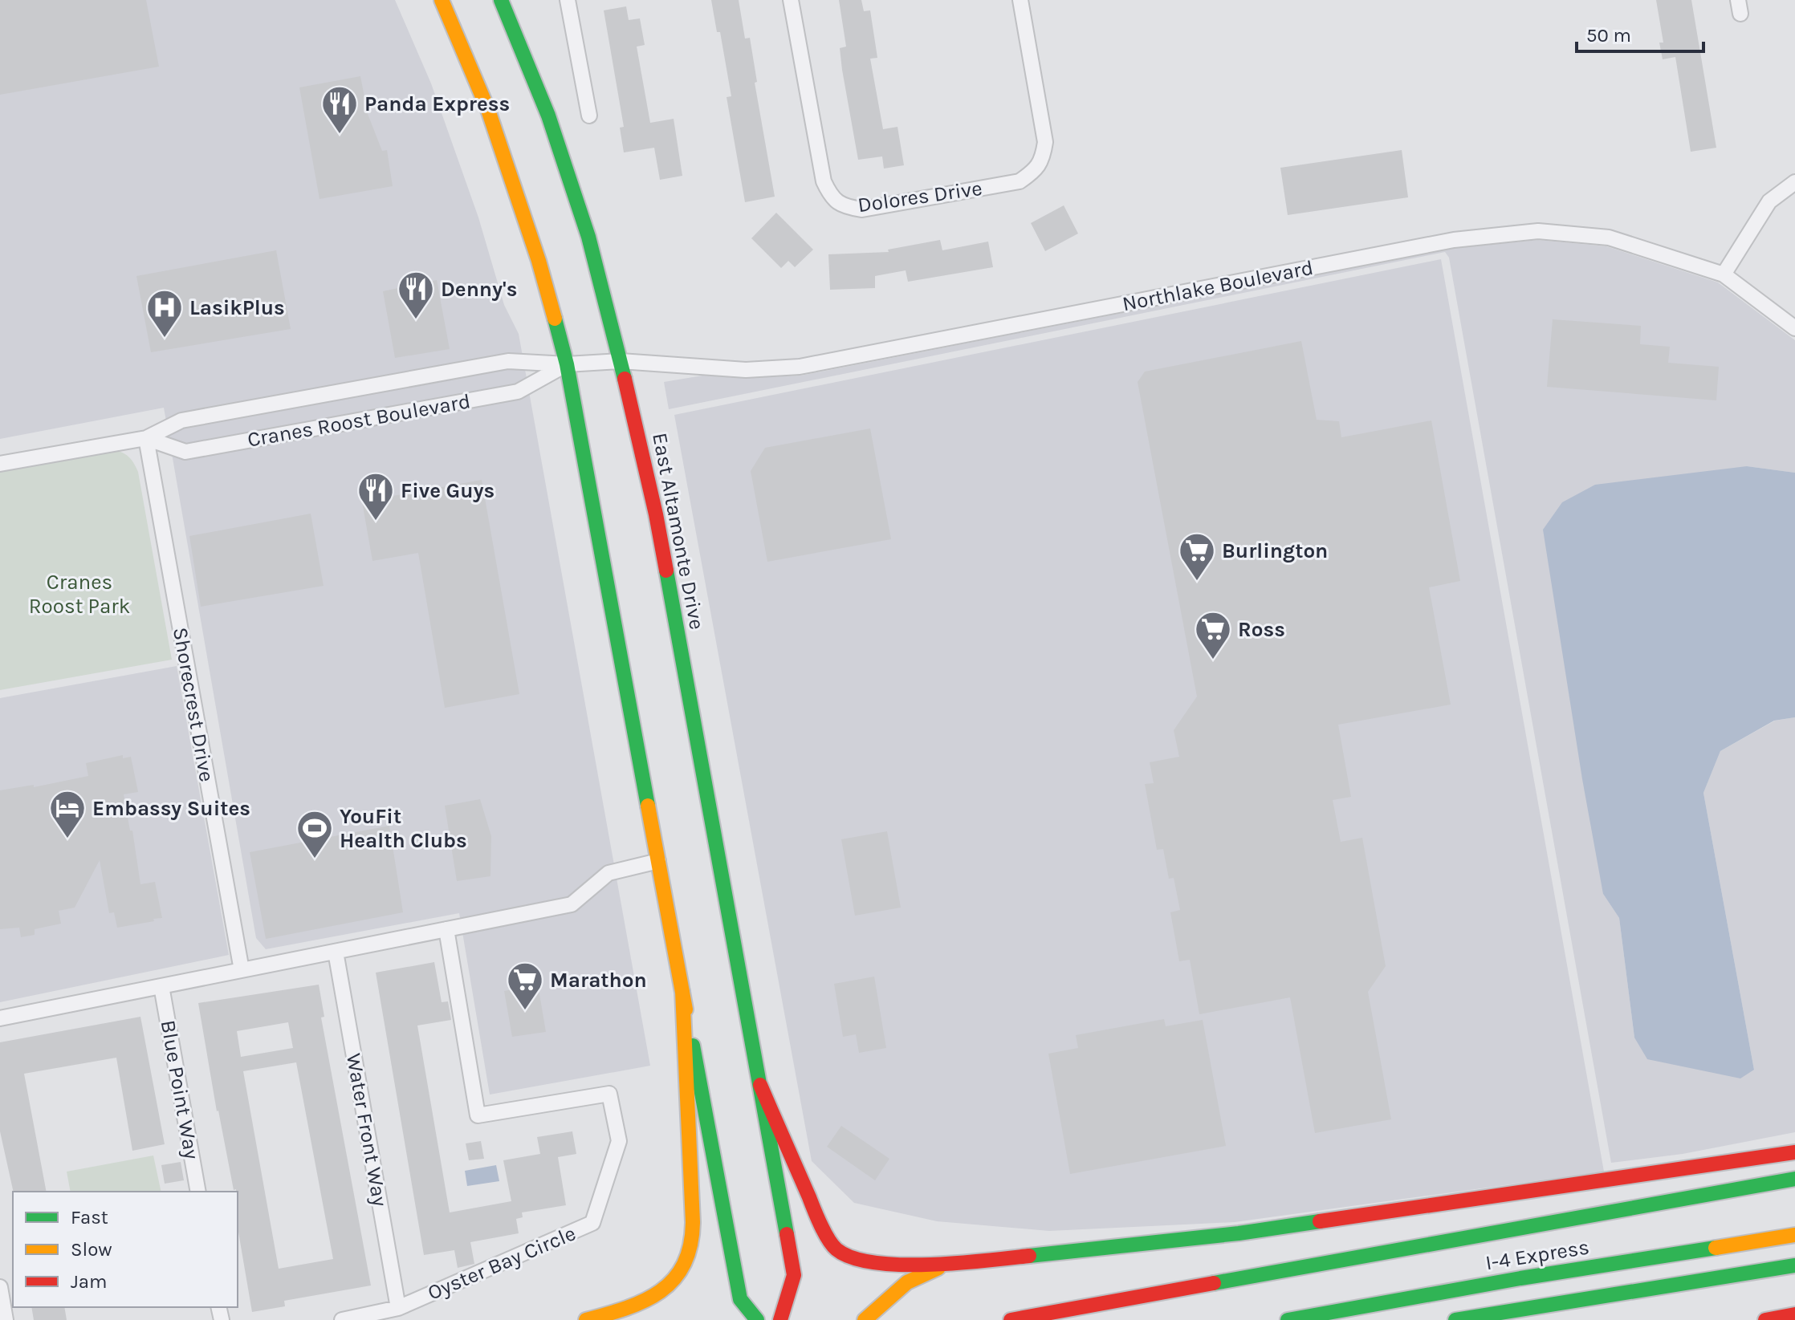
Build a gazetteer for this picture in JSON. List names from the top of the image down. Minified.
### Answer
{"streets":{"main road":["East Altamonte Drive","I-4 Express"],"street":["Dolores Drive","Northlake Boulevard","Cranes Roost Boulevard","Shorecrest Drive","Blue Point Way","Water Front Way","Oyster Bay Circle"]},"crossings":[["Northlake Boulevard","Cranes Roost Boulevard"],["Northlake Boulevard","East Altamonte Drive"],["Cranes Roost Boulevard","East Altamonte Drive"],["Cranes Roost Boulevard","Shorecrest Drive"],["Water Front Way","Oyster Bay Circle"]],"parks":["Cranes Roost Park"],"places":{"restaurant":["Panda Express","Denny's","Five Guys"],"hospital":["LasikPlus"],"supermarket":["Burlington","Ross","Marathon"],"hotel":["Embassy Suites"],"sports":["YouFit Health Clubs"]},"legend":["Fast","Slow","Jam"],"scale_bar":"50 m"}
